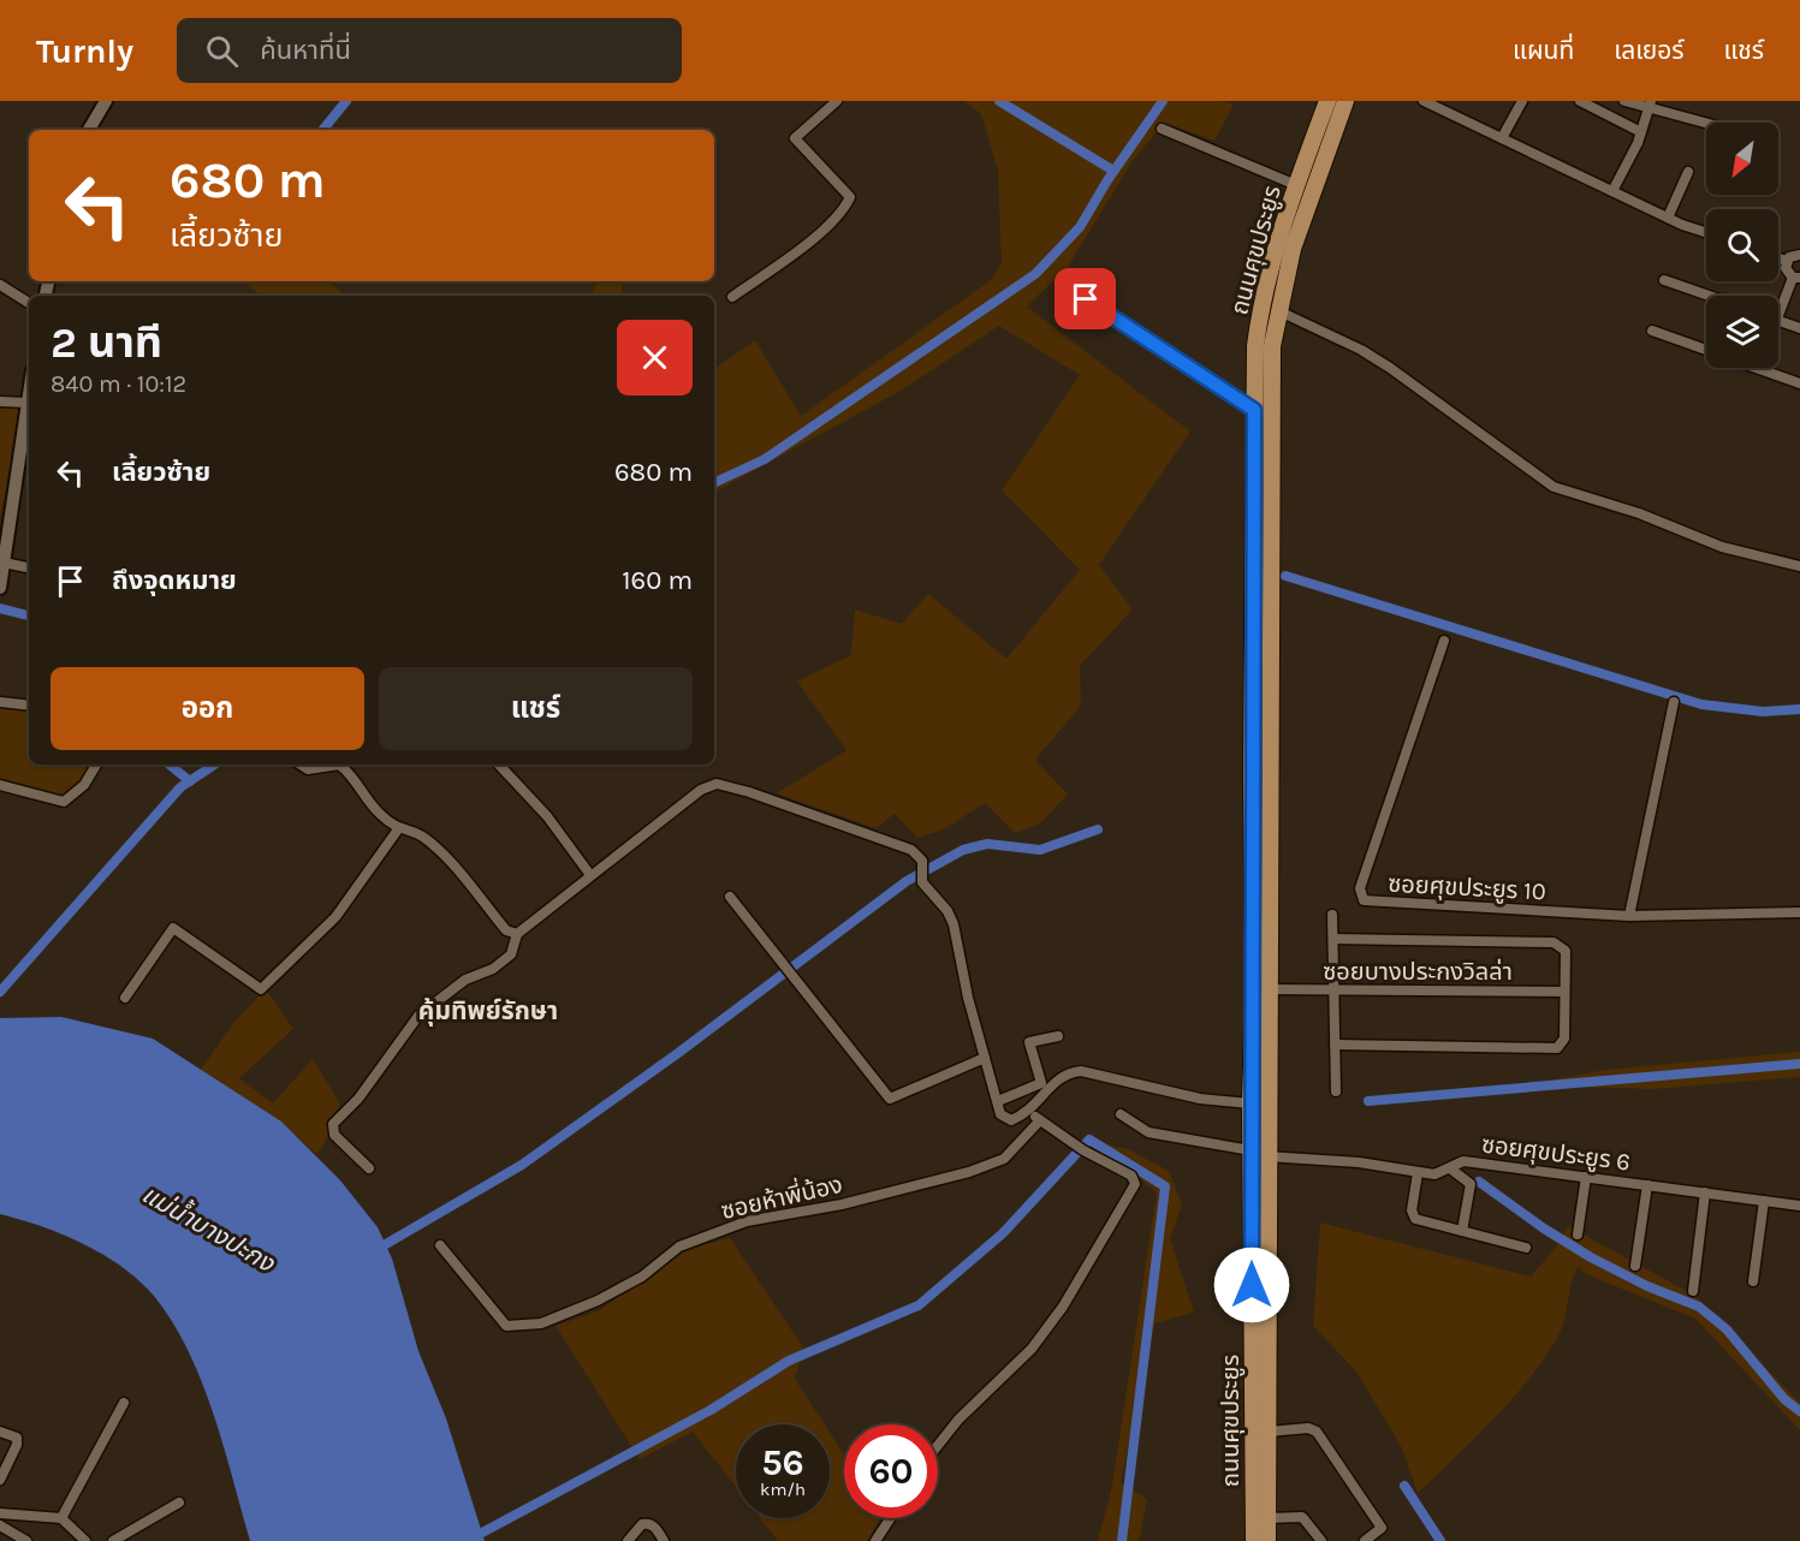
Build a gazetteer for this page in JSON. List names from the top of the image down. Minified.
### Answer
{"streets":{"main road":["ถนนศุขประยูร"],"street":["ซอยศุขประยูร 10","ซอยบางประกงวิลล่า","ซอยศุขประยูร 6","ซอยห้าพี่น้อง"]},"crossings":[["ถนนศุขประยูร","ซอยบางประกงวิลล่า"],["ถนนศุขประยูร","ซอยศุขประยูร 6"]],"districts":["คุ้มทิพย์รักษา"],"water":["แม่น้ำบางปะกง"],"north":"bottom left","page":{"header":"Turnly","search":"ค้นหาที่นี่","nav":["แผนที่","เลเยอร์","แชร์"],"turn":["680 m","เลี้ยวซ้าย"],"heading":["2 นาที","840 m · 10:12"],"list":[{"name":"เลี้ยวซ้าย","value":"680 m"},{"name":"ถึงจุดหมาย","value":"160 m"}],"buttons":["ออก","แชร์"],"speed":"56 km/h","limit":"60"}}
